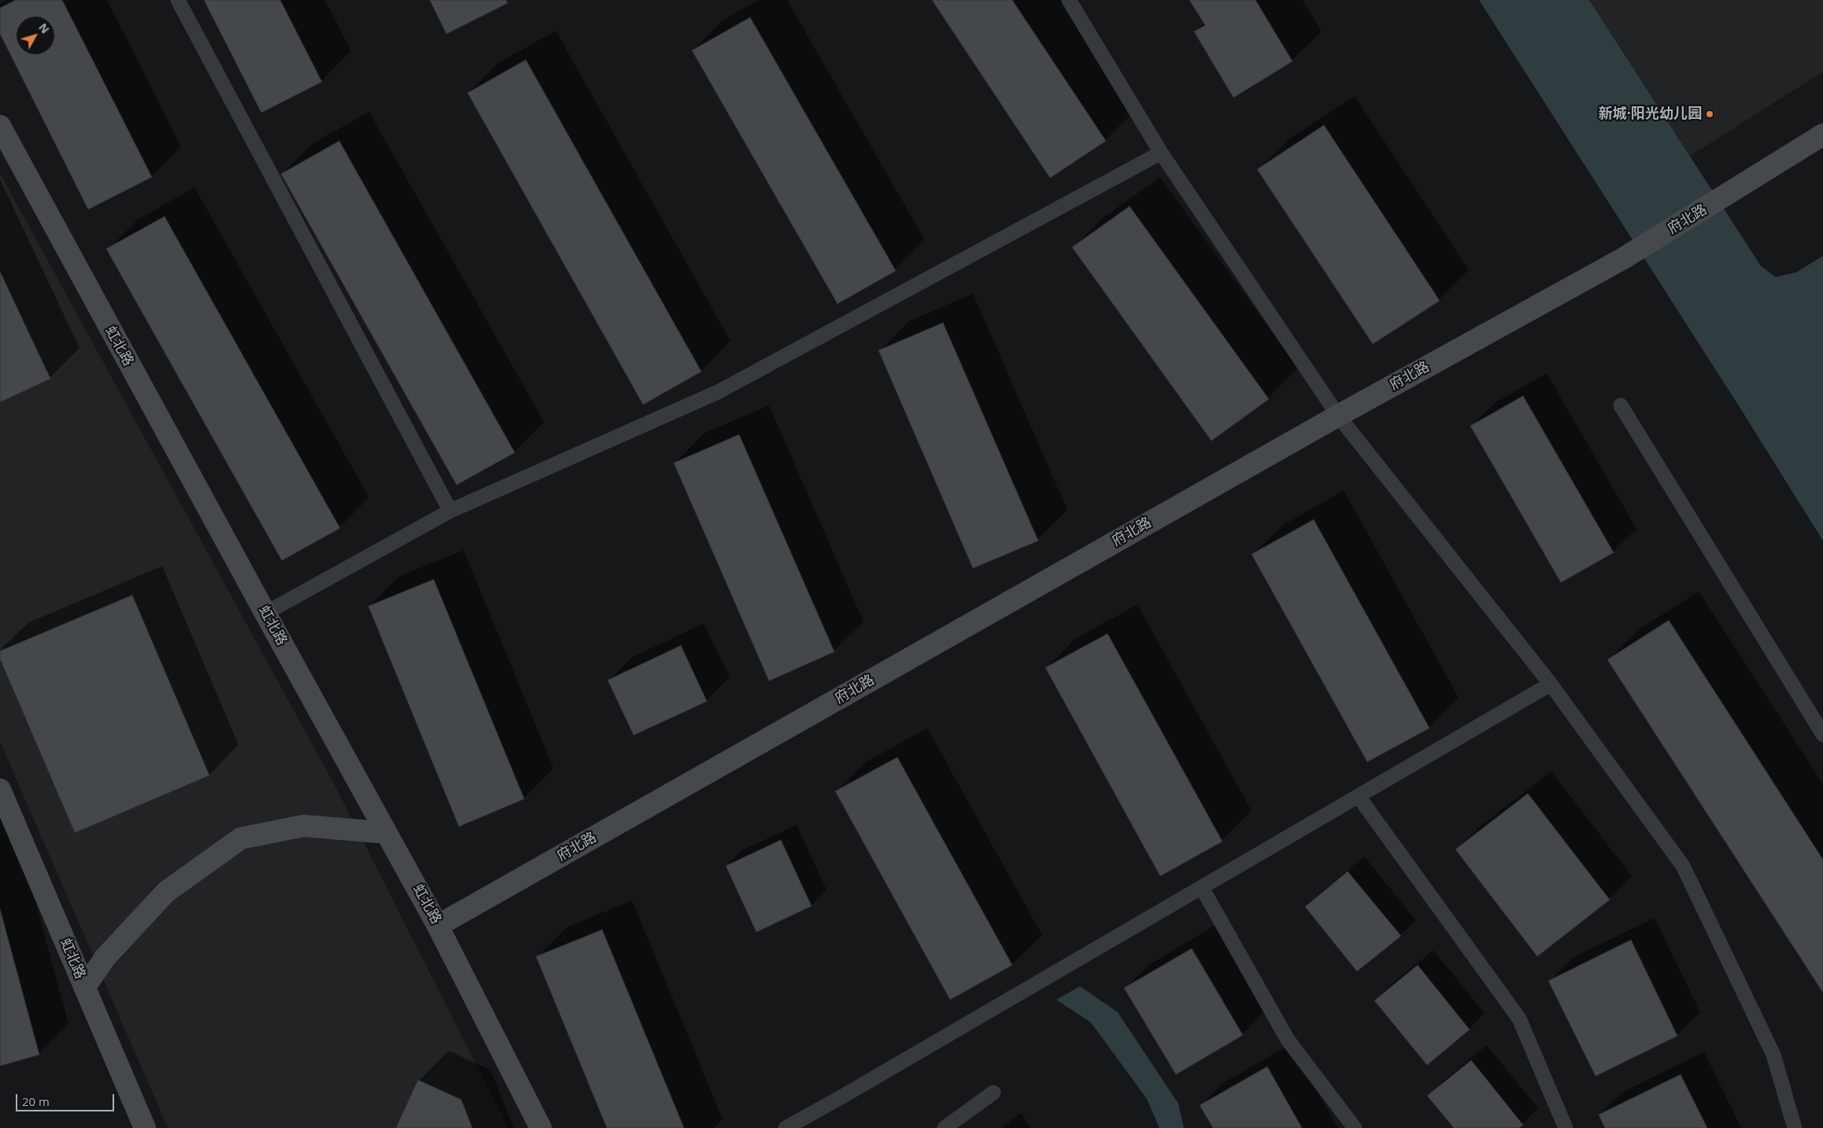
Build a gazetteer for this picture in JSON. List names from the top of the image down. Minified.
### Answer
{"streets":{"street":["府北路","虹北路"]},"crossings":[["府北路","虹北路"]],"places":["新城·阳光幼儿园"],"scale_bar":"20 m","north":"top right"}
